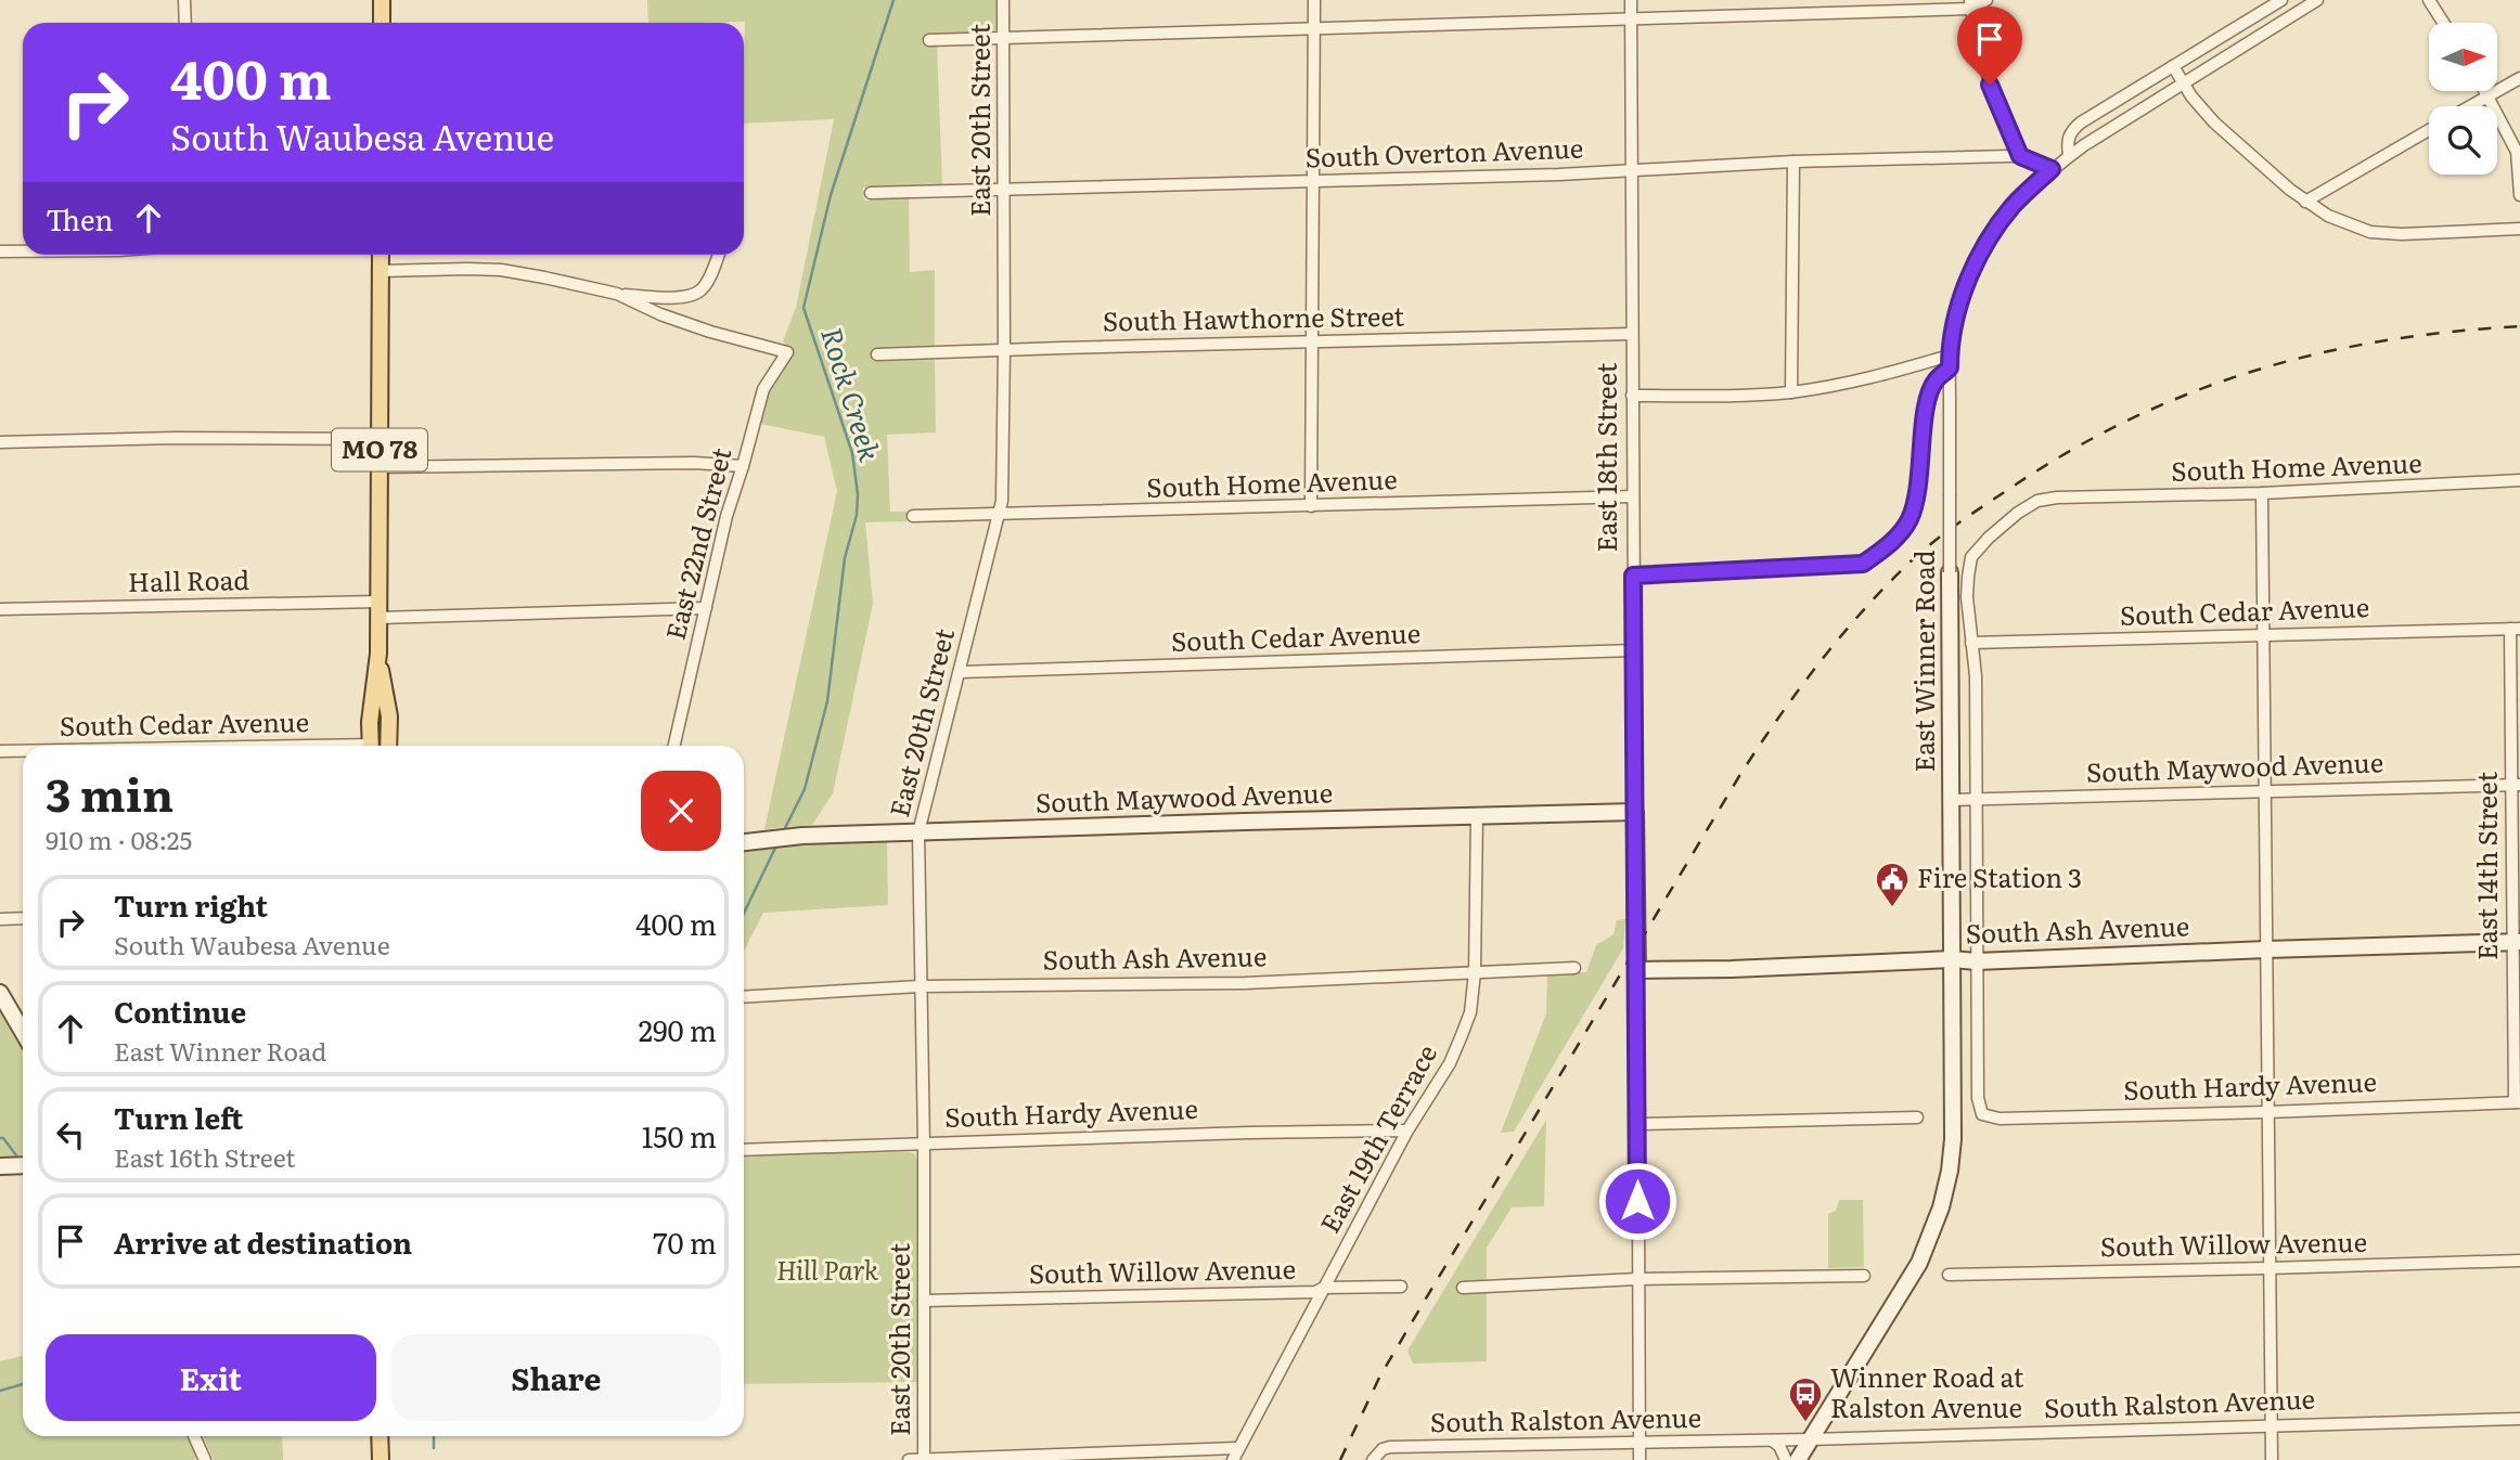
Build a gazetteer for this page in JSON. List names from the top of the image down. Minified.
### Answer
{"streets":{"main road":["MO 78"],"street":["East 20th Street","South Overton Avenue","South Hawthorne Street","East 18th Street","South Home Avenue","East 22nd Street","Hall Road","South Cedar Avenue","East Winner Road","South Maywood Avenue","East 14th Street","South Ash Avenue","South Hardy Avenue","East 19th Terrace","South Willow Avenue","South Ralston Avenue"]},"crossings":[["East 20th Street","South Overton Avenue"],["East 20th Street","South Hawthorne Street"],["East 20th Street","South Home Avenue"],["East 20th Street","South Cedar Avenue"],["East 20th Street","South Maywood Avenue"],["East 20th Street","South Ash Avenue"],["East 20th Street","South Hardy Avenue"],["East 20th Street","South Willow Avenue"],["South Overton Avenue","East 18th Street"],["South Hawthorne Street","East 18th Street"],["MO 78","Hall Road"],["East 18th Street","South Home Avenue"],["East 18th Street","South Cedar Avenue"],["East 18th Street","South Maywood Avenue"],["East 18th Street","South Ash Avenue"],["East 18th Street","South Ralston Avenue"],["South Home Avenue","South Cedar Avenue"],["South Home Avenue","South Maywood Avenue"],["South Home Avenue","South Ash Avenue"],["South Home Avenue","South Hardy Avenue"],["East 22nd Street","Hall Road"],["South Cedar Avenue","East 14th Street"],["East Winner Road","South Maywood Avenue"],["East Winner Road","South Ash Avenue"],["East Winner Road","South Ralston Avenue"],["South Maywood Avenue","East 14th Street"],["South Maywood Avenue","East 19th Terrace"],["East 14th Street","South Ash Avenue"],["East 14th Street","South Hardy Avenue"],["South Ash Avenue","East 19th Terrace"],["South Hardy Avenue","East 19th Terrace"],["East 19th Terrace","South Willow Avenue"]],"water":["Rock Creek"],"parks":["Hill Park"],"places":{"public building":["Fire Station 3"],"bus stop":["Winner Road at Ralston Avenue"]},"north":"right","page":{"turn":["400 m","South Waubesa Avenue"],"then":"Then","heading":["3 min","910 m · 08:25"],"list":[{"name":"Turn right","note":"South Waubesa Avenue","value":"400 m"},{"name":"Continue","note":"East Winner Road","value":"290 m"},{"name":"Turn left","note":"East 16th Street","value":"150 m"},{"name":"Arrive at destination","value":"70 m"}],"buttons":["Exit","Share"]}}
